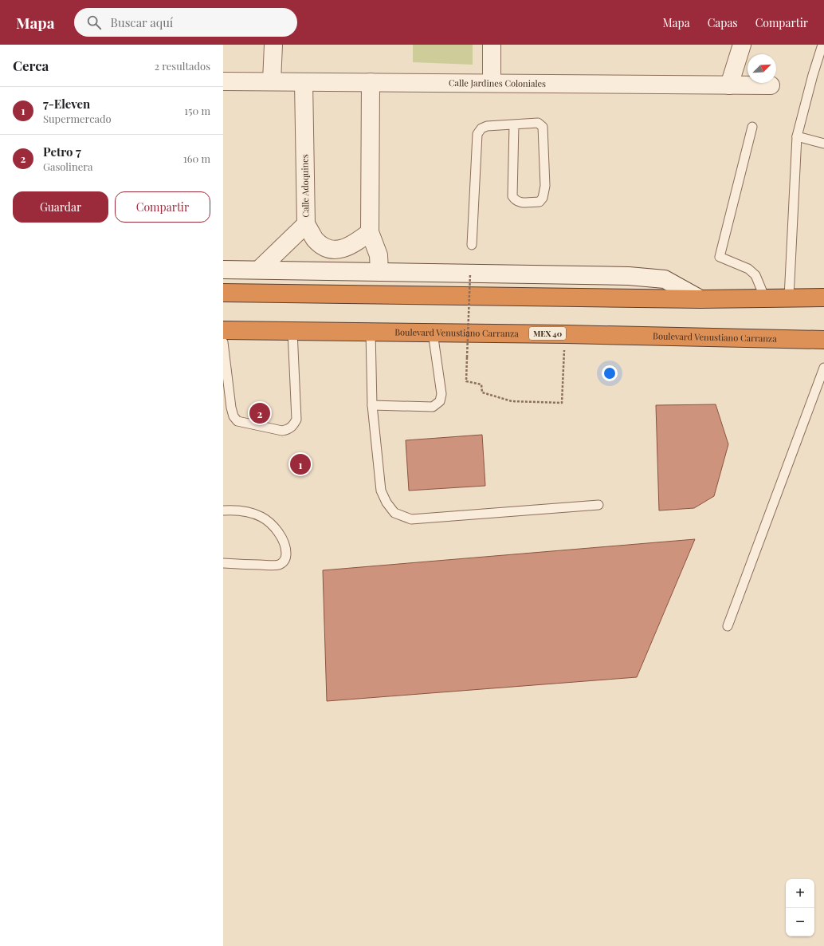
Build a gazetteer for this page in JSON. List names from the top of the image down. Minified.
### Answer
{"streets":{"highway":["Boulevard Venustiano Carranza","MEX 40"],"street":["Calle Jardines Coloniales","Calle Adoquines"]},"crossings":[["Calle Jardines Coloniales","Calle Adoquines"]],"north":"top right","page":{"header":"Mapa","search":"Buscar aquí","nav":["Mapa","Capas","Compartir"],"heading":["Cerca","2 resultados"],"list":[{"mark":"1","name":"7-Eleven","note":"Supermercado","value":"150 m"},{"mark":"2","name":"Petro 7","note":"Gasolinera","value":"160 m"}],"buttons":["Guardar","Compartir"],"pins":["2","1"],"map_buttons":["+","−"]}}
